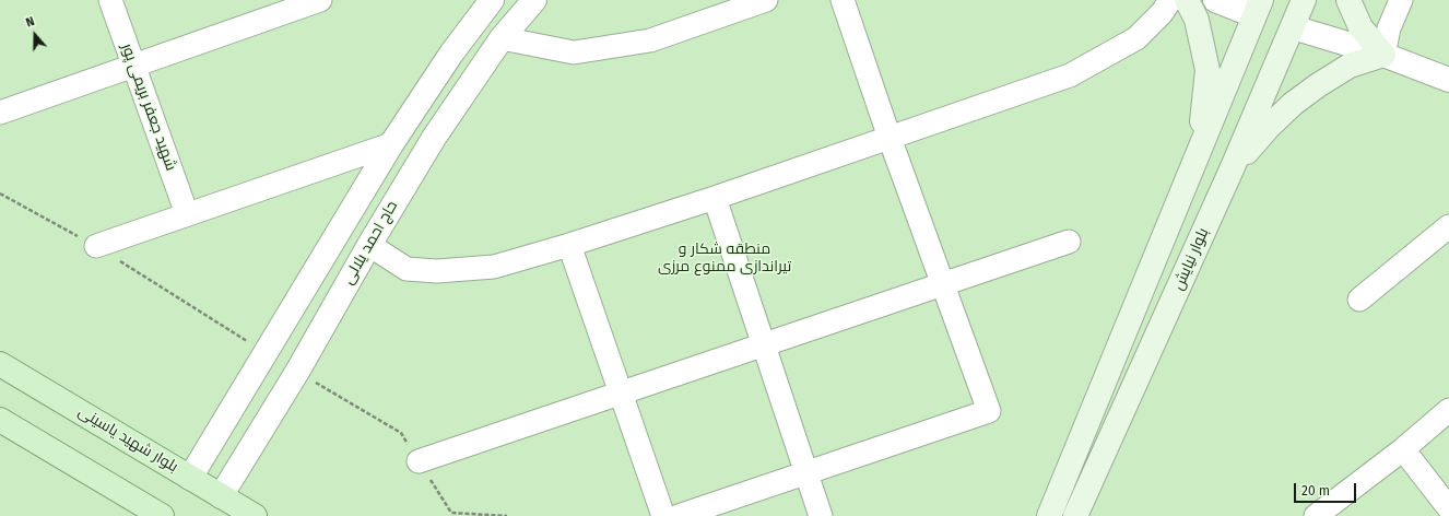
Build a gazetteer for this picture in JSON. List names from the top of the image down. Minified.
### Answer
{"streets":{"main road":["بلوار نیایش","بلوار شهید یاسینی"],"street":["شهید جعفر بریمی پور","حاج احمد یلالی"]},"crossings":[["حاج احمد یلالی","بلوار شهید یاسینی"]],"parks":["منطقه شکار و تیراندازی ممنوع مرزی"],"scale_bar":"20 m","north":"top"}
